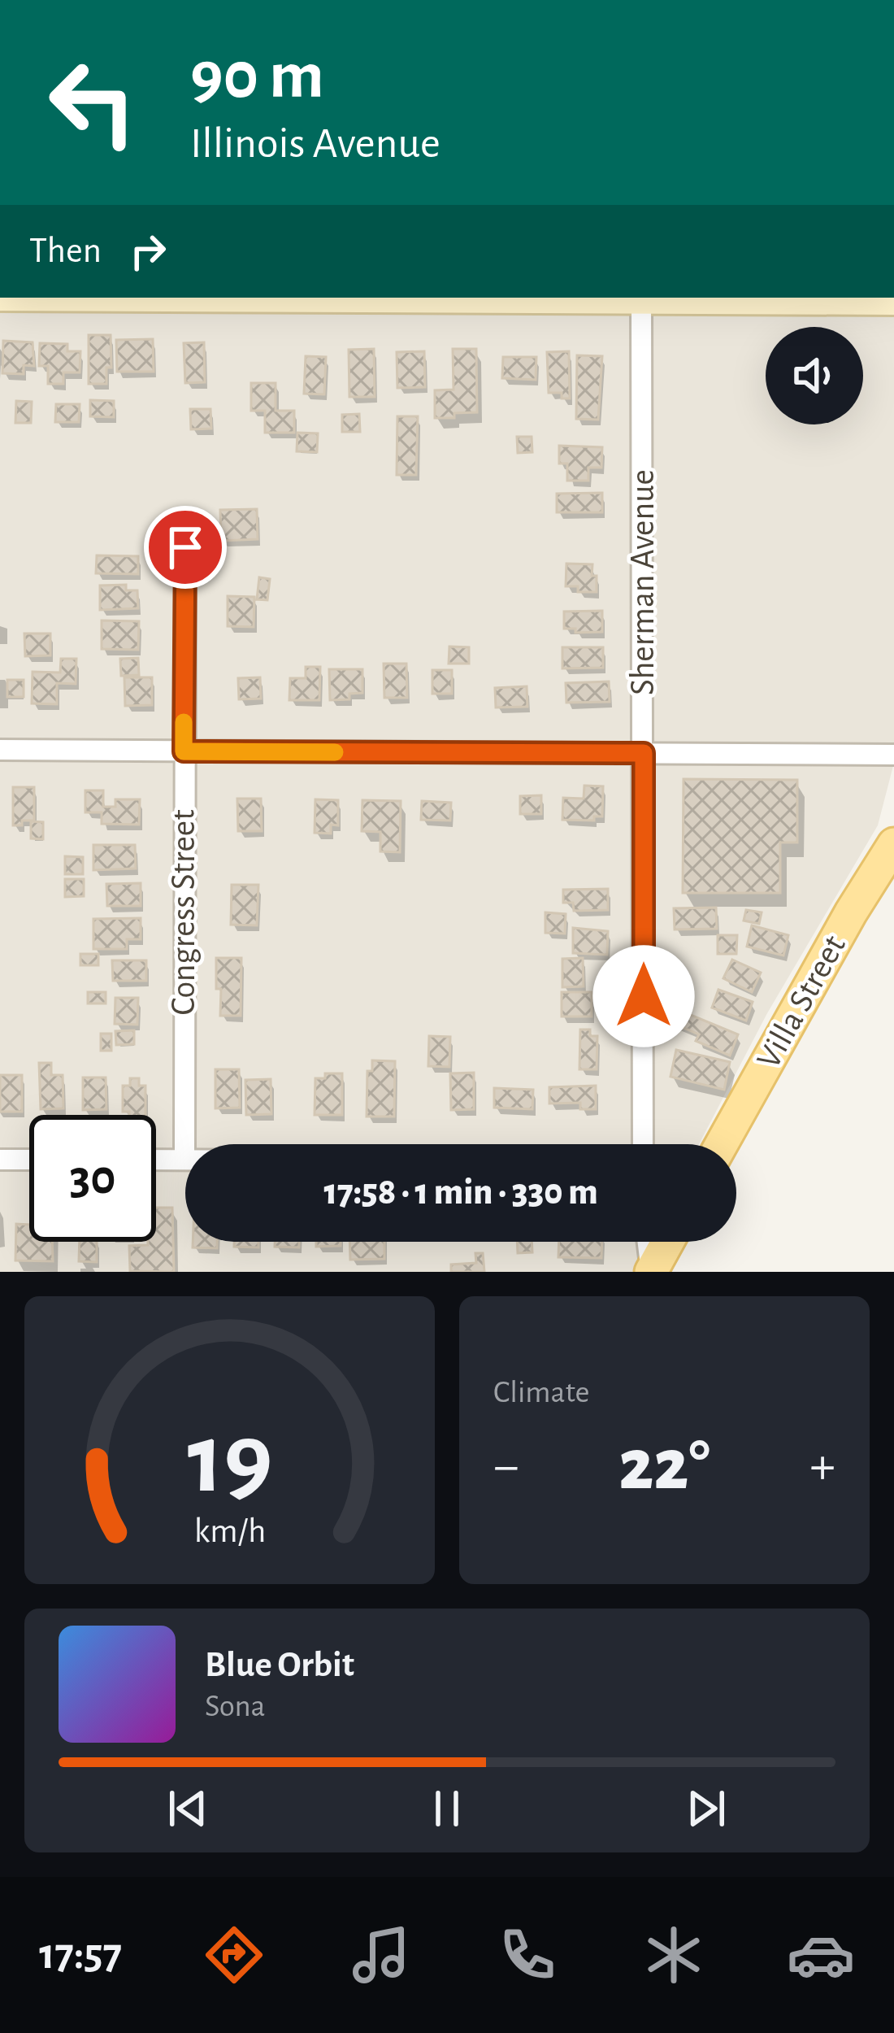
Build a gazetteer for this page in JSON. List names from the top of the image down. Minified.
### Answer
{"streets":{"main road":["Villa Street"],"street":["Sherman Avenue","Congress Street"]},"page":{"turn":["90 m","Illinois Avenue"],"then":"Then","limit":"30","trip":"17:58 · 1 min · 330 m","tile":"Climate","heat":["−","22°","+"],"song":["Blue Orbit","Sona"],"tabs":"17:57","gauge":["19","km/h"]}}
